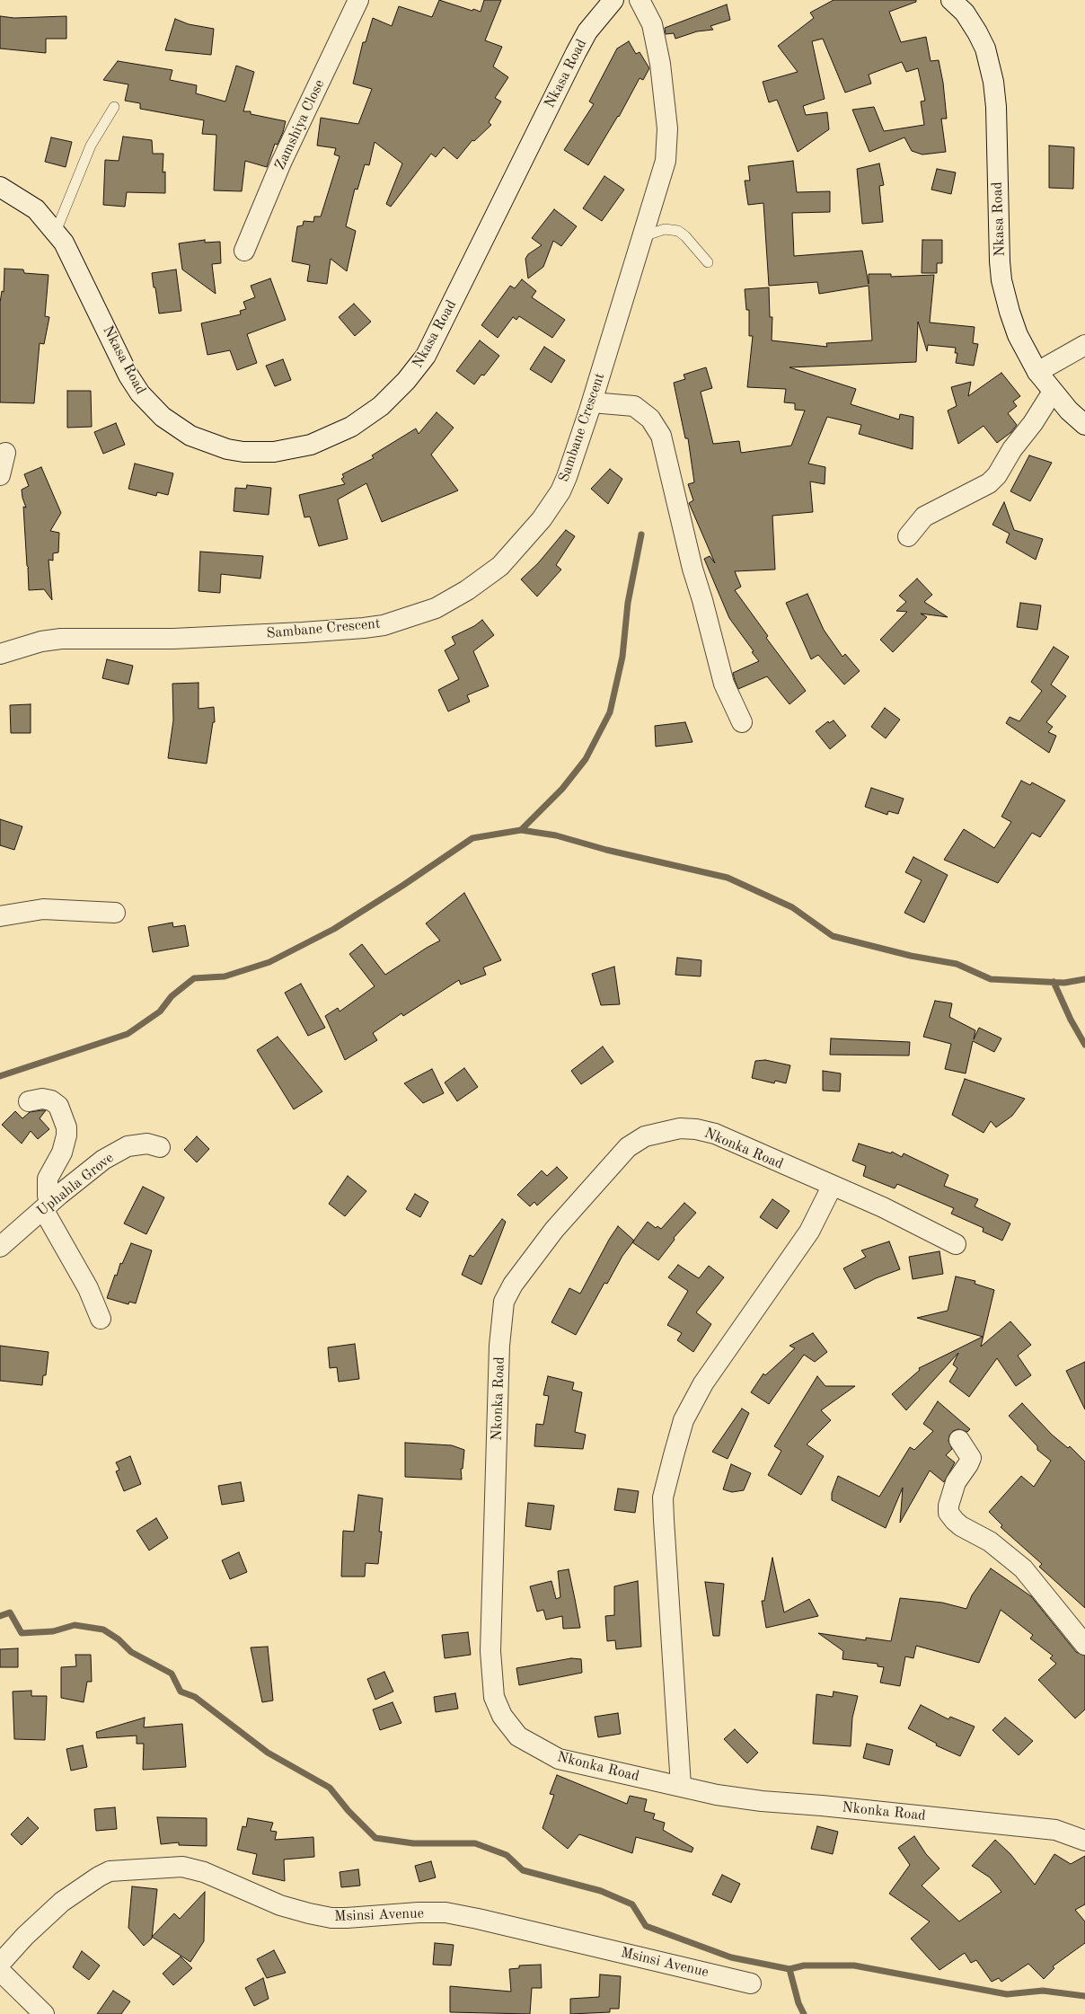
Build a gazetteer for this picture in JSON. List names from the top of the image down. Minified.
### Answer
{"streets":{"street":["Nkasa Road","Zamshiya Close","Sambane Crescent","Nkonka Road","Uphahla Grove","Msinsi Avenue"]}}
